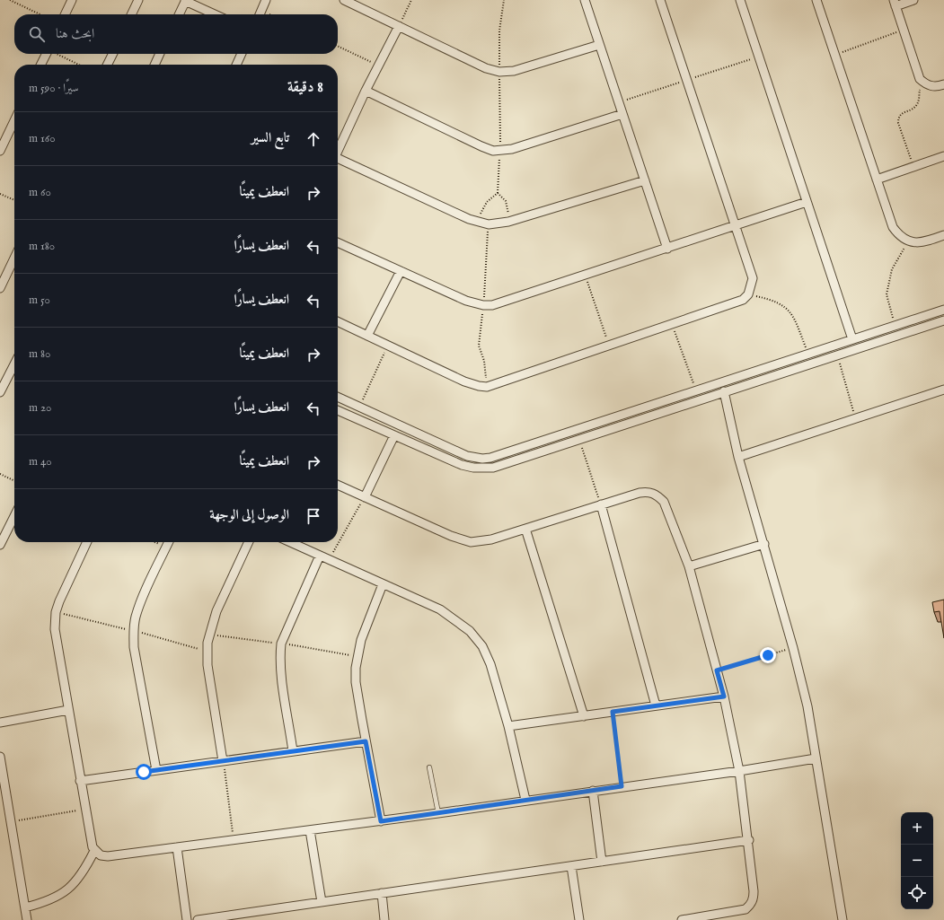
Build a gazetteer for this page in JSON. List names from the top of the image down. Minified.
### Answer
{"page":{"search":"ابحث هنا","heading":["8 دقيقة","سيرًا · 590 m"],"list":[["تابع السير","160 m"],["انعطف يمينًا","60 m"],["انعطف يسارًا","180 m"],["انعطف يسارًا","50 m"],["انعطف يمينًا","80 m"],["انعطف يسارًا","20 m"],["انعطف يمينًا","40 m"],"الوصول إلى الوجهة"],"map_buttons":["+","−"]}}
